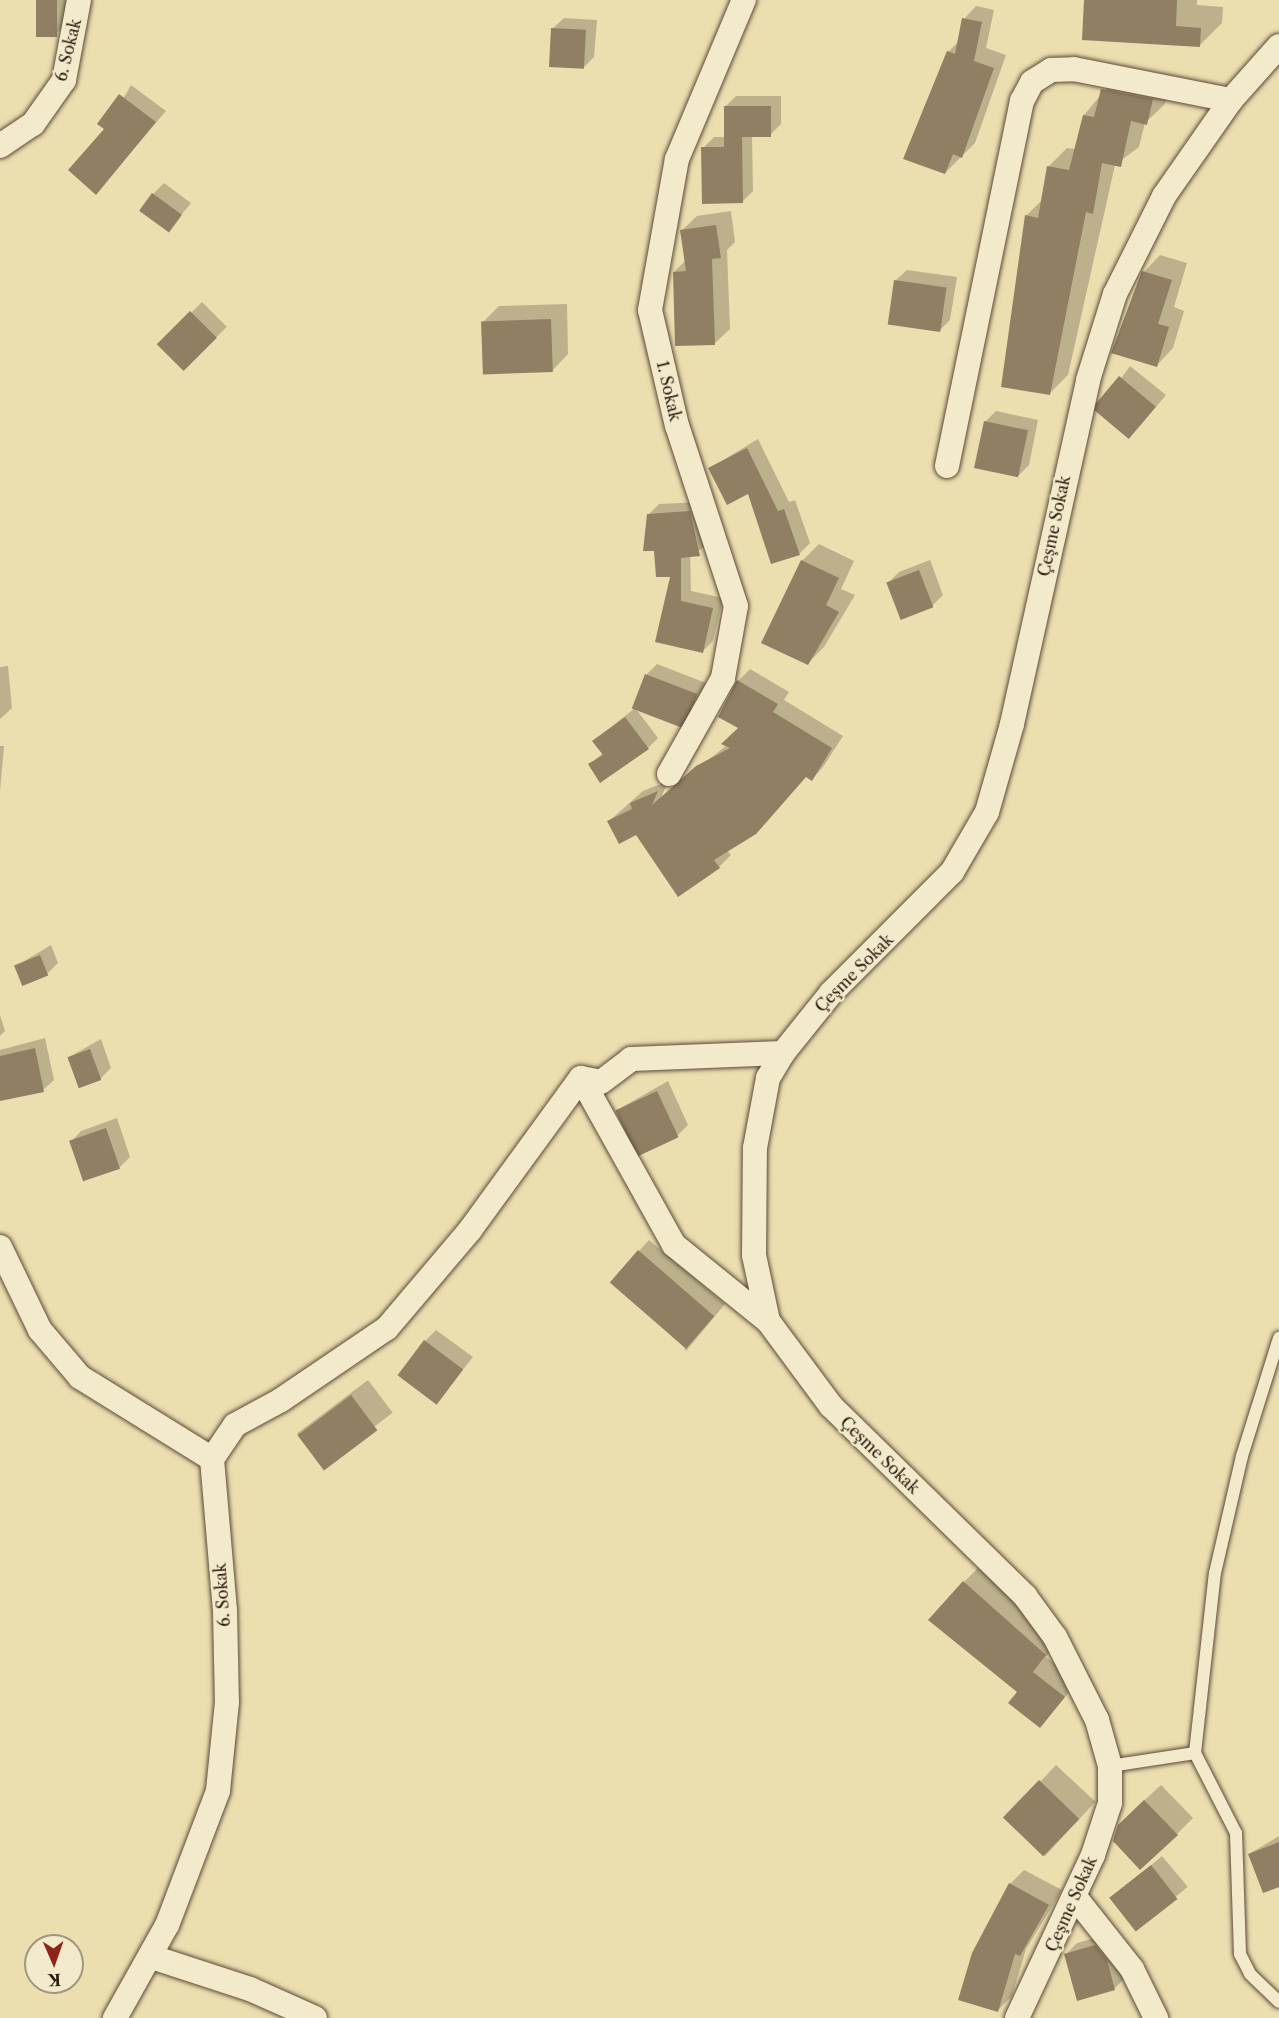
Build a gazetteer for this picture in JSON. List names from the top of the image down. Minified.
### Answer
{"streets":{"street":["6. Sokak","1. Sokak","Çeşme Sokak"]},"north":"bottom"}
